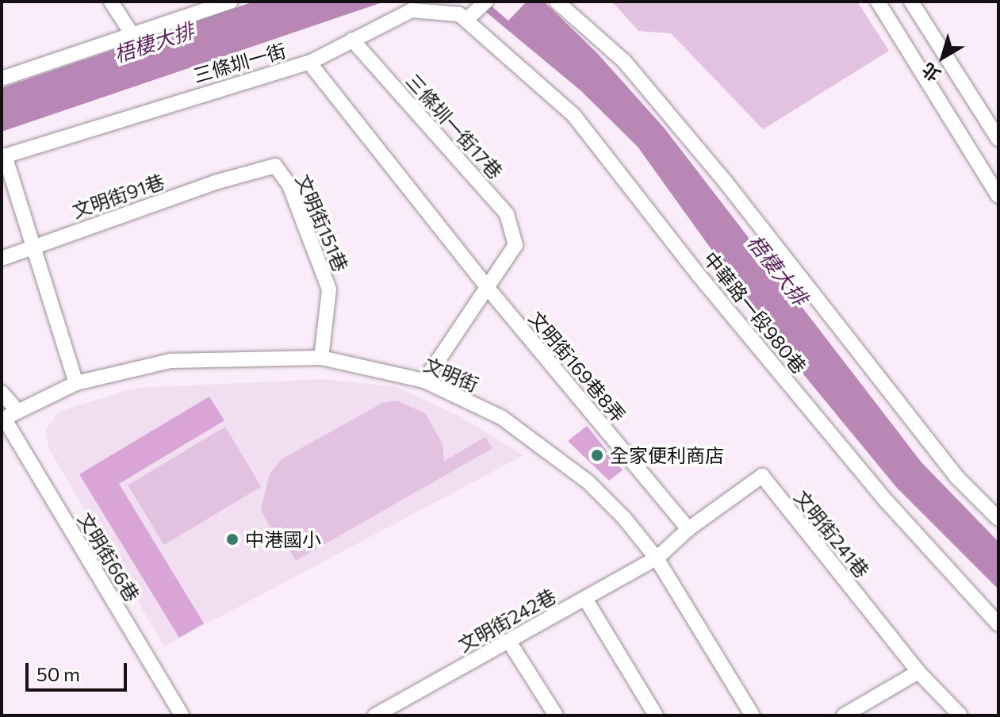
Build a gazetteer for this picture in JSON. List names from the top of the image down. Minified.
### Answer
{"streets":{"street":["三條圳一街","三條圳一街17巷","文明街91巷","文明街151巷","中華路一段980巷","文明街169巷8弄","文明街","文明街241巷","文明街66巷","文明街242巷"]},"crossings":[["三條圳一街","三條圳一街17巷"],["三條圳一街","中華路一段980巷"],["三條圳一街","文明街169巷8弄"],["三條圳一街17巷","文明街169巷8弄"],["文明街91巷","文明街151巷"],["文明街151巷","文明街"],["文明街169巷8弄","文明街241巷"],["文明街","文明街241巷"],["文明街","文明街66巷"],["文明街","文明街242巷"],["文明街241巷","文明街242巷"]],"water":["梧棲大排"],"places":["全家便利商店","中港國小"],"scale_bar":"50 m","north":"bottom left"}
